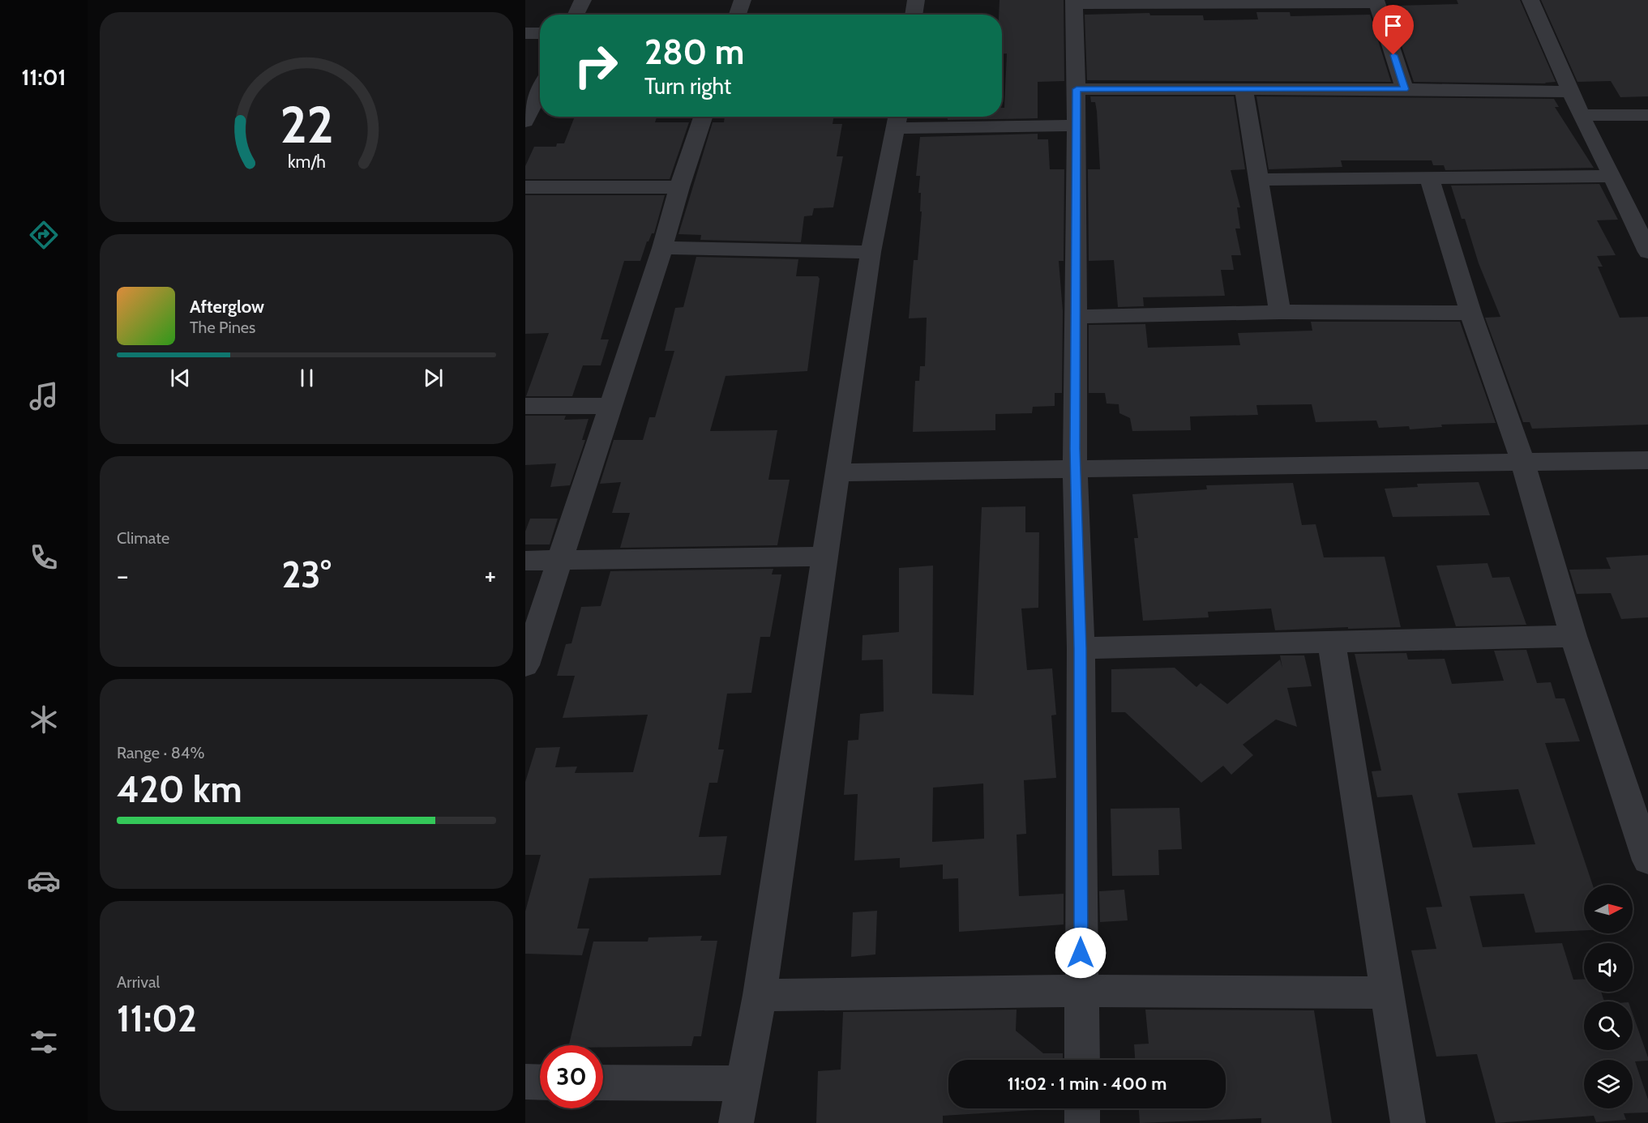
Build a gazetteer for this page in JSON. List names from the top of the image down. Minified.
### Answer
{"north":"right","page":{"tabs":"11:01","turn":["280 m","Turn right"],"song":["Afterglow","The Pines"],"tile":["Climate",["Range · 84%","420 km"],["Arrival","11:02"]],"heat":["−","23°","+"],"limit":"30","trip":"11:02 · 1 min · 400 m","gauge":["22","km/h"]}}
